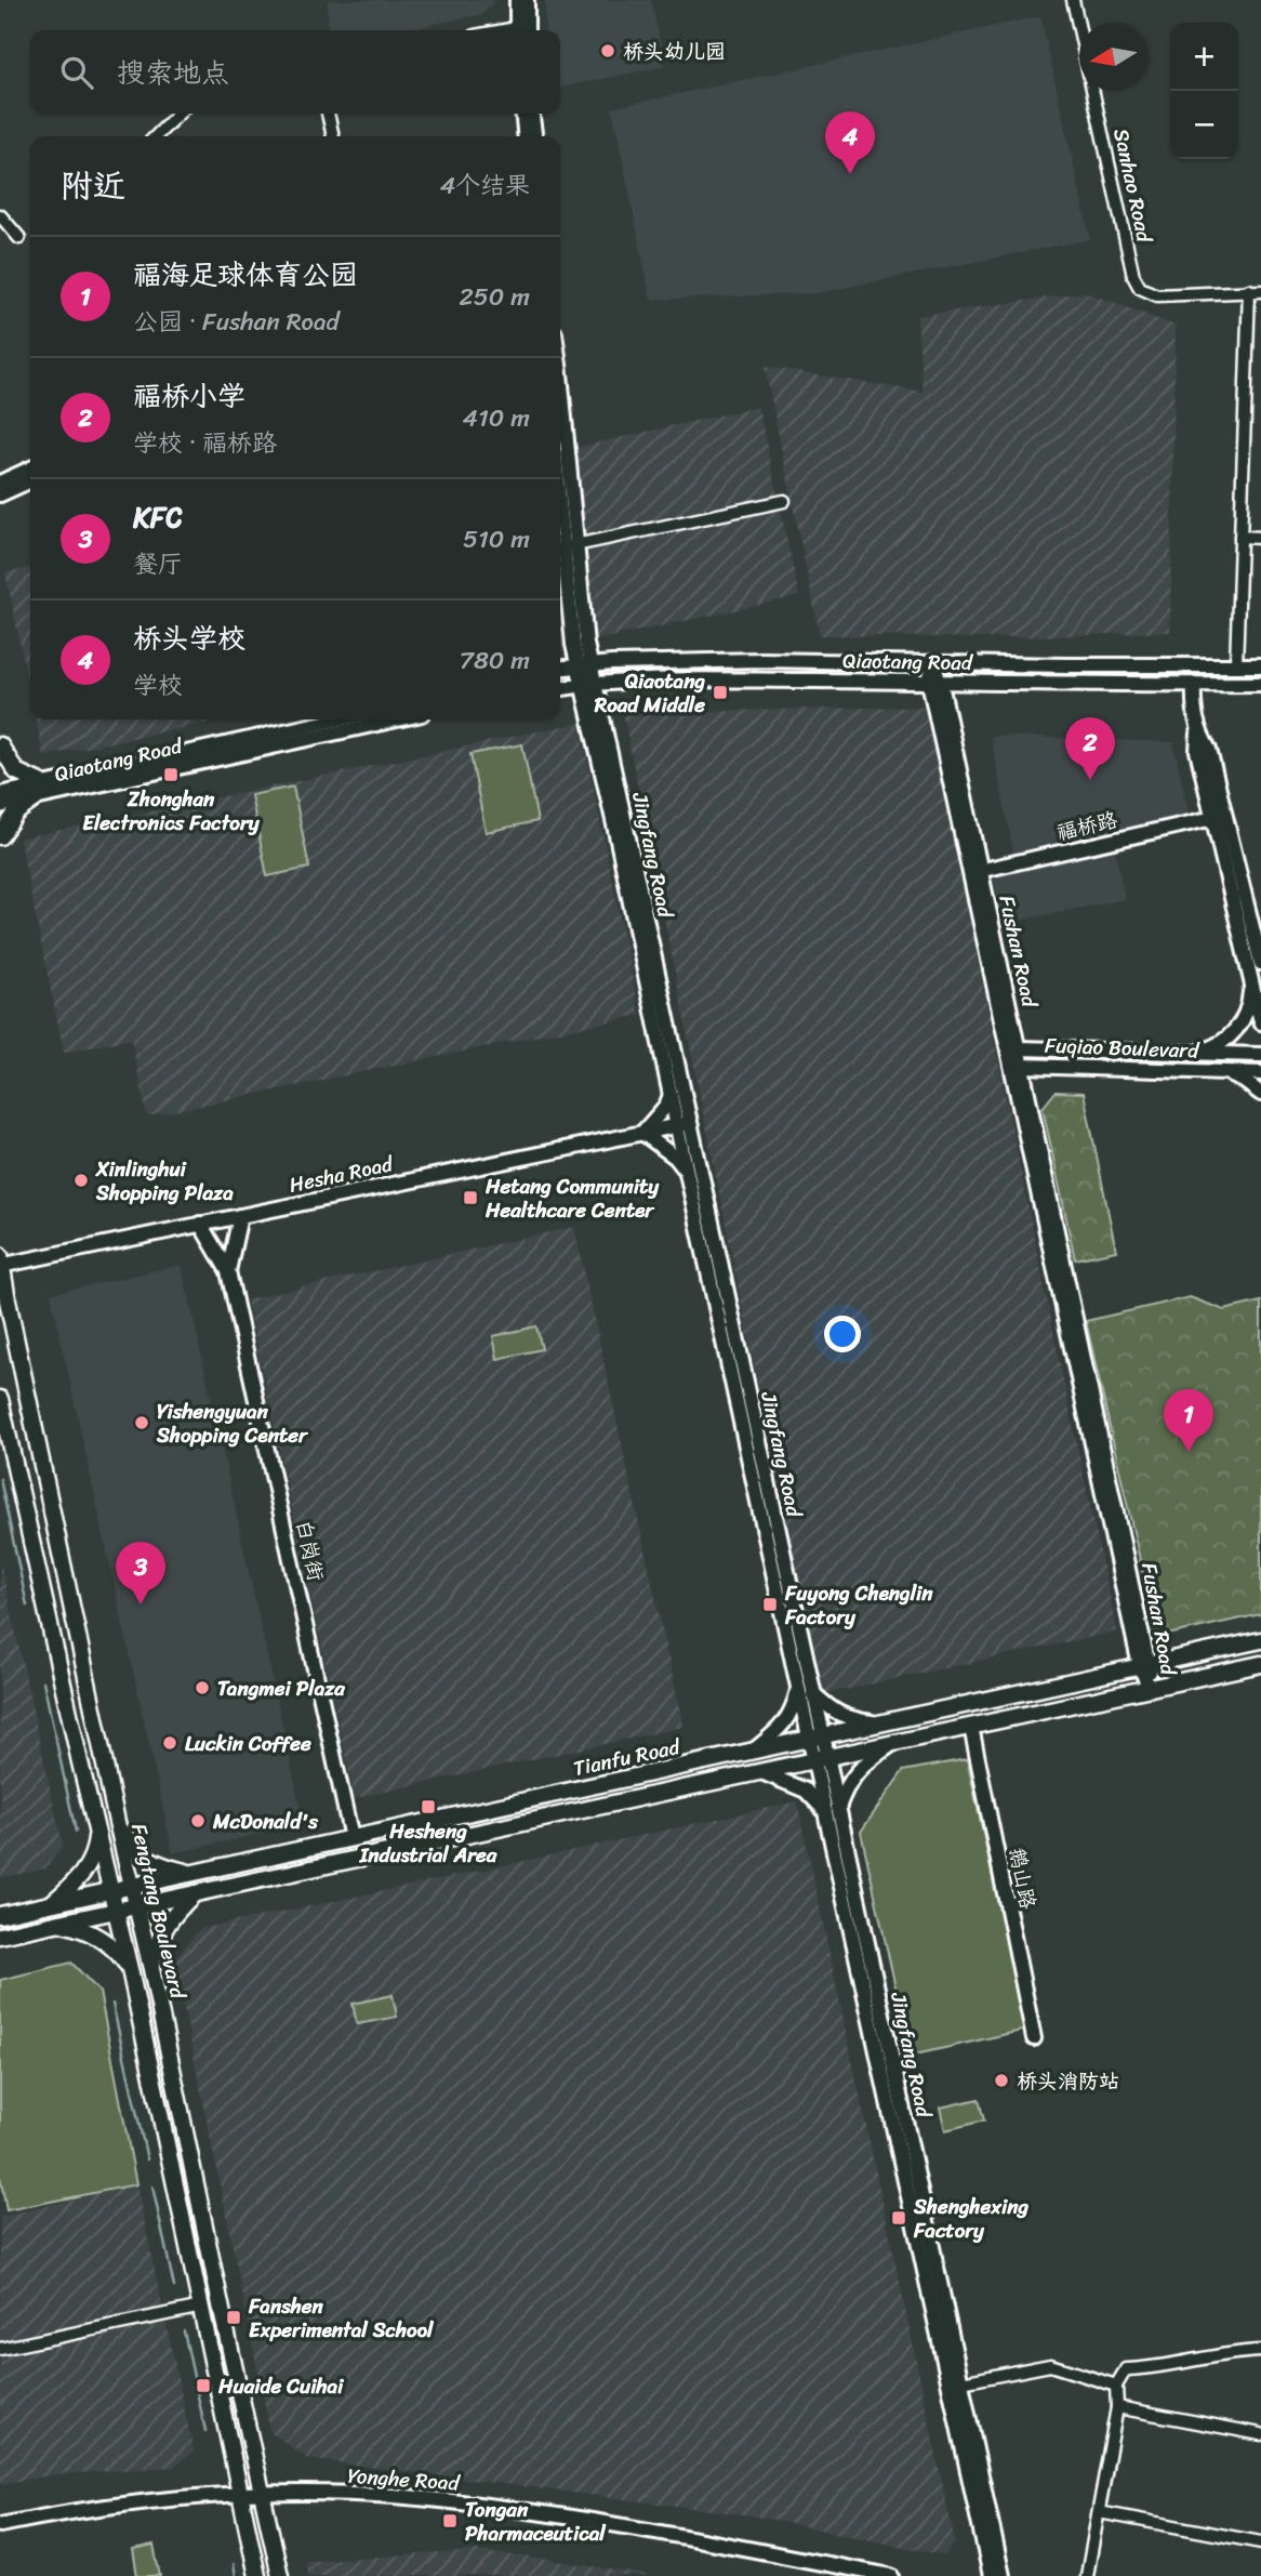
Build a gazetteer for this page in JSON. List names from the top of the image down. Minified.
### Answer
{"streets":{"main road":["Tianfu Road","Fengtang Boulevard"],"street":["Sanhao Road","Qiaotang Road","福桥路","Jingfang Road","Fushan Road","Fuqiao Boulevard","Hesha Road","白岗街","鹅山路","Yonghe Road"]},"crossings":[["Qiaotang Road","Jingfang Road"],["Qiaotang Road","Fushan Road"],["福桥路","Fushan Road"],["Jingfang Road","Hesha Road"],["Jingfang Road","Tianfu Road"],["Fushan Road","Fuqiao Boulevard"],["Fushan Road","Tianfu Road"],["Hesha Road","Fengtang Boulevard"],["白岗街","Tianfu Road"],["Tianfu Road","鹅山路"],["Tianfu Road","Fengtang Boulevard"],["Fengtang Boulevard","Yonghe Road"]],"places":{"other":["桥头幼儿园","Xinlinghui Shopping Plaza","Yishengyuan Shopping Center","Tangmei Plaza","Luckin Coffee","McDonald's","桥头消防站"],"transit":["Qiaotang Road Middle","Zhonghan Electronics Factory","Hetang Community Healthcare Center","Fuyong Chenglin Factory","Hesheng Industrial Area","Shenghexing Factory","Fanshen Experimental School","Huaide Cuihai","Tongan Pharmaceutical"]},"north":"left","page":{"map_buttons":["+","−"],"search":"搜索地点","pins":["4","2","1","3"],"heading":["附近","4个结果"],"list":[{"mark":"1","name":"福海足球体育公园","note":"公园 · Fushan Road","value":"250 m"},{"mark":"2","name":"福桥小学","note":"学校 · 福桥路","value":"410 m"},{"mark":"3","name":"KFC","note":"餐厅","value":"510 m"},{"mark":"4","name":"桥头学校","note":"学校","value":"780 m"}]}}
